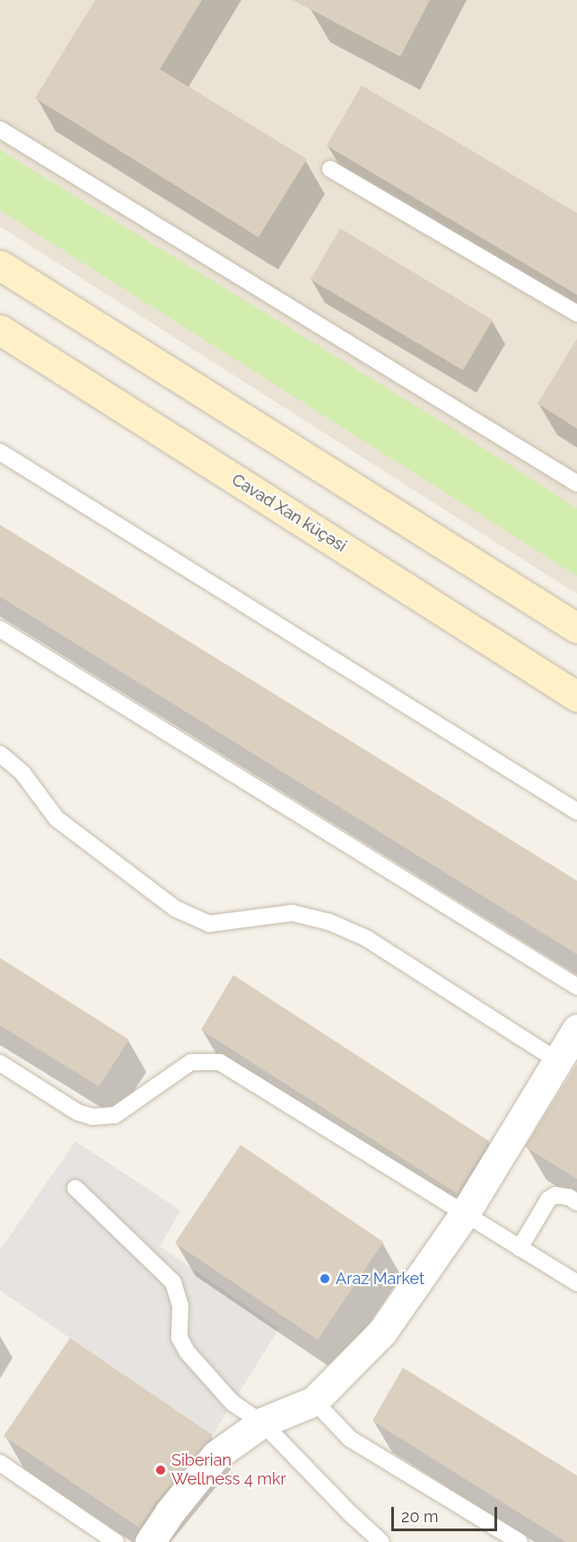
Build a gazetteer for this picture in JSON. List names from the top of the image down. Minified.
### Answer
{"streets":{"street":["Cavad Xan küçəsi"]},"places":["Araz Market","Siberian Wellness 4 mkr"],"scale_bar":"20 m"}
